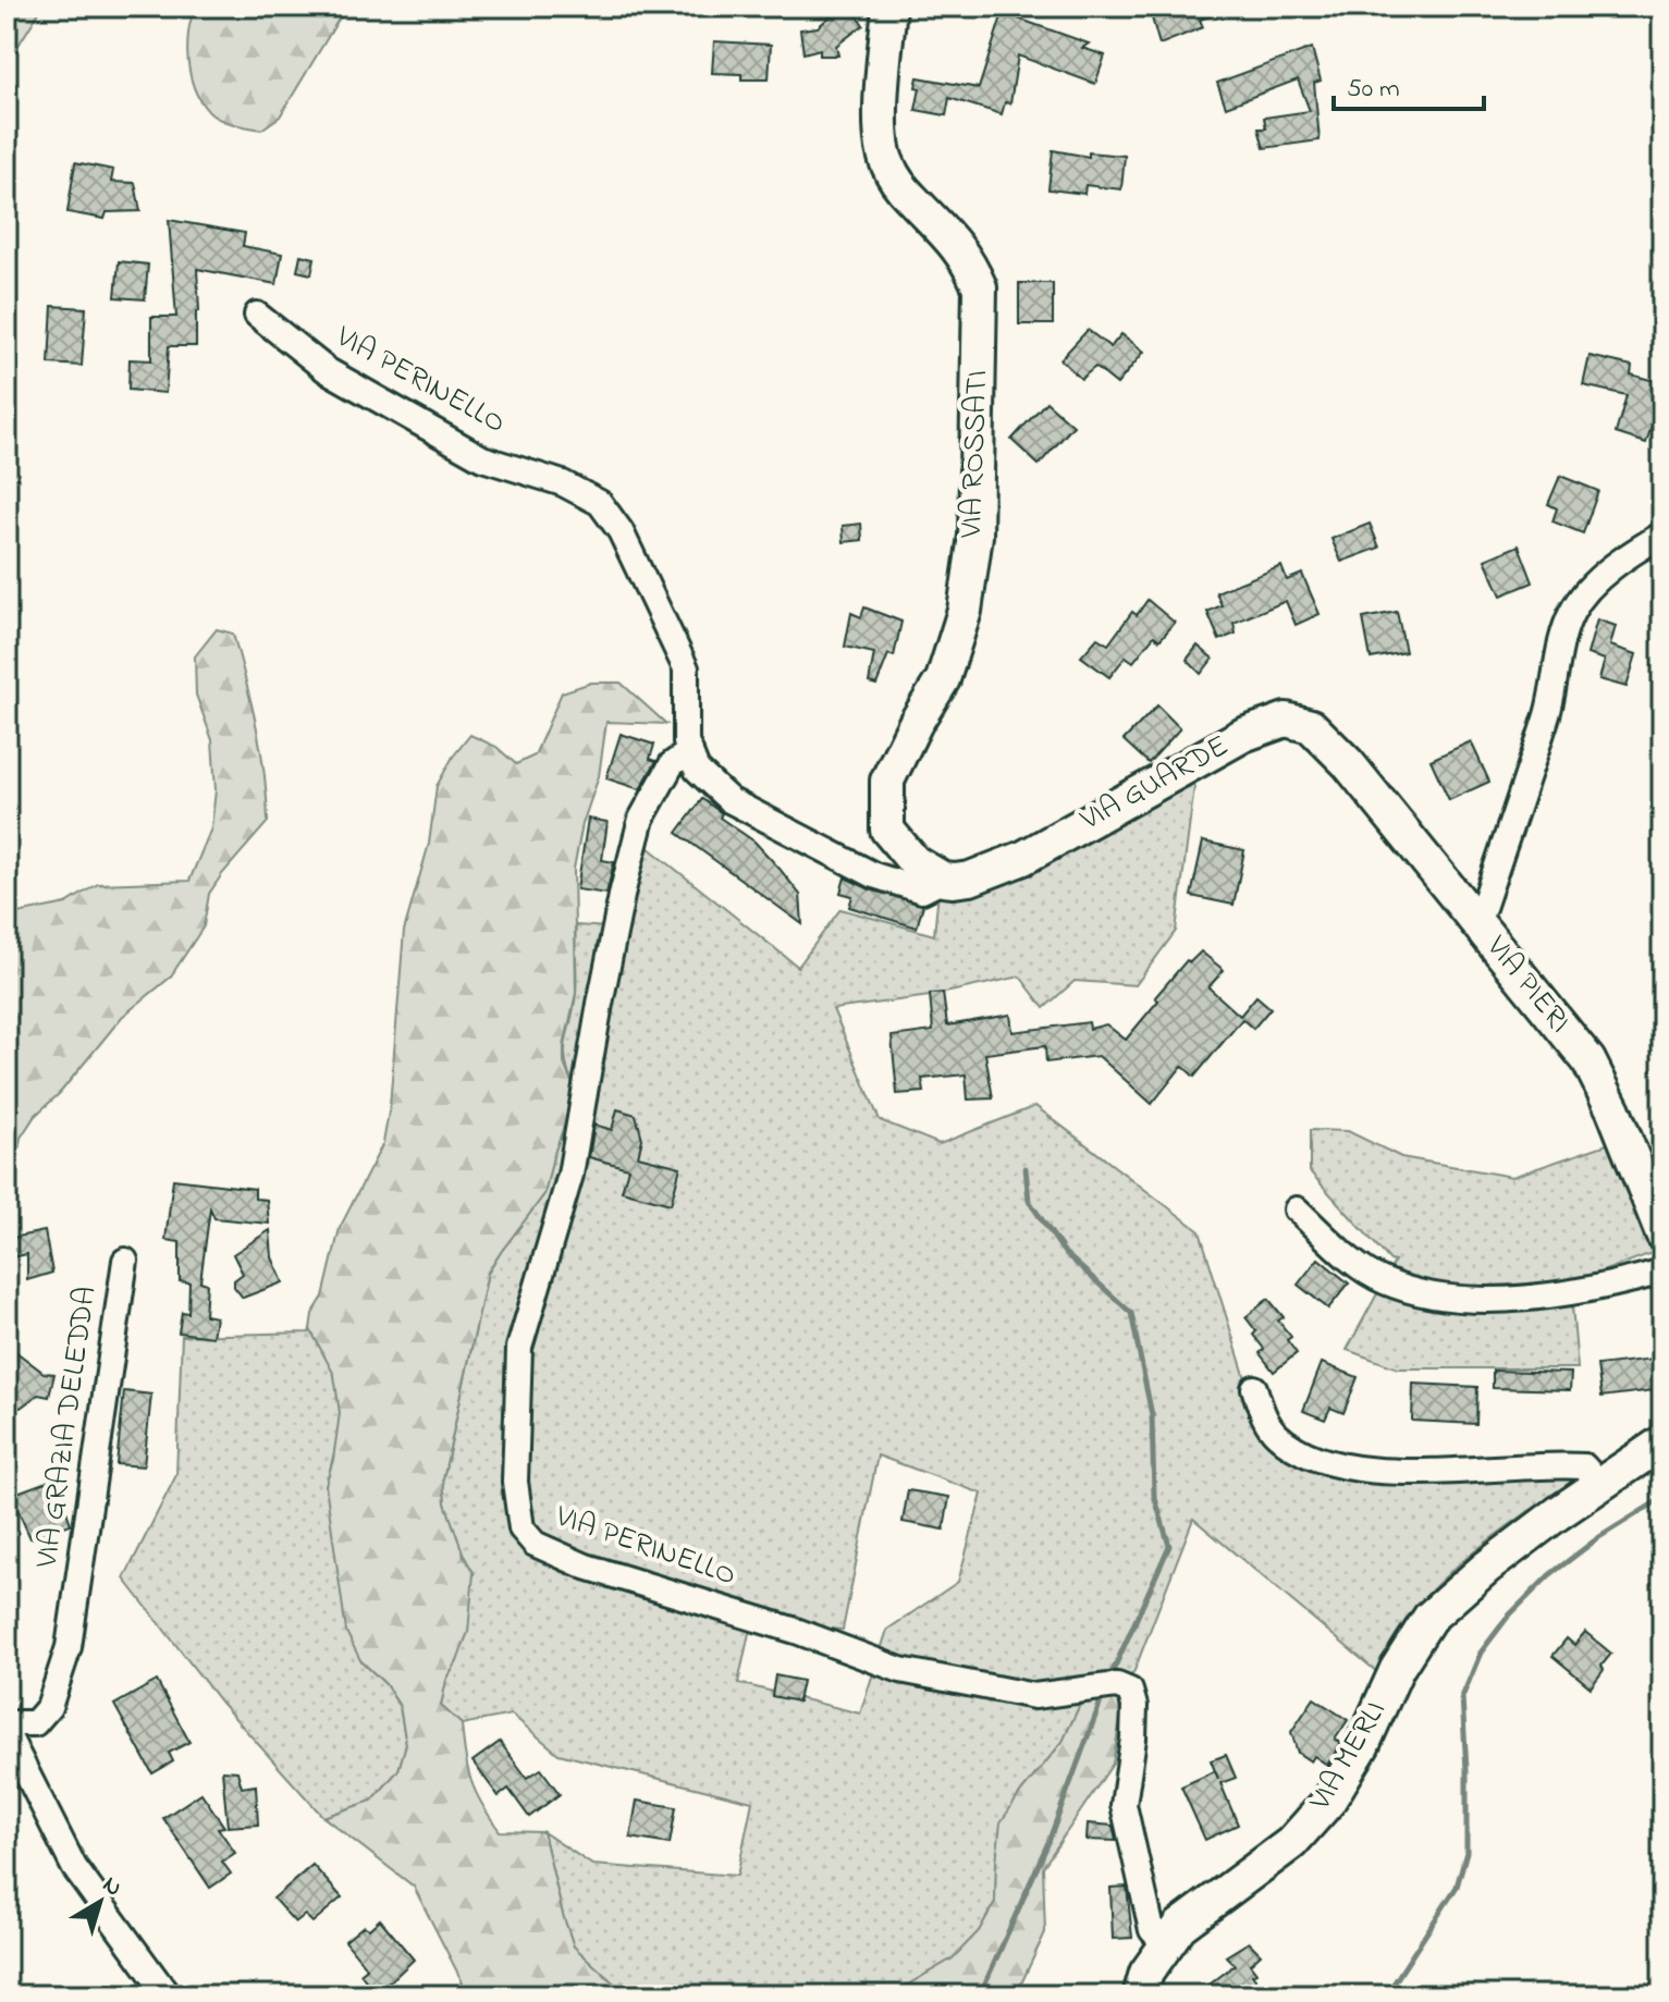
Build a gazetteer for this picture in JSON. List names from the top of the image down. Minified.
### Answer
{"streets":{"street":["VIA PERINELLO","VIA ROSSATI","VIA GUARDE","VIA PIERI","VIA GRAZIA DELEDDA","VIA MERLI"]},"crossings":[["VIA PERINELLO","VIA ROSSATI"],["VIA PERINELLO","VIA GUARDE"],["VIA PERINELLO","VIA MERLI"],["VIA ROSSATI","VIA GUARDE"],["VIA GUARDE","VIA PIERI"]],"scale_bar":"50 m","north":"top right"}
